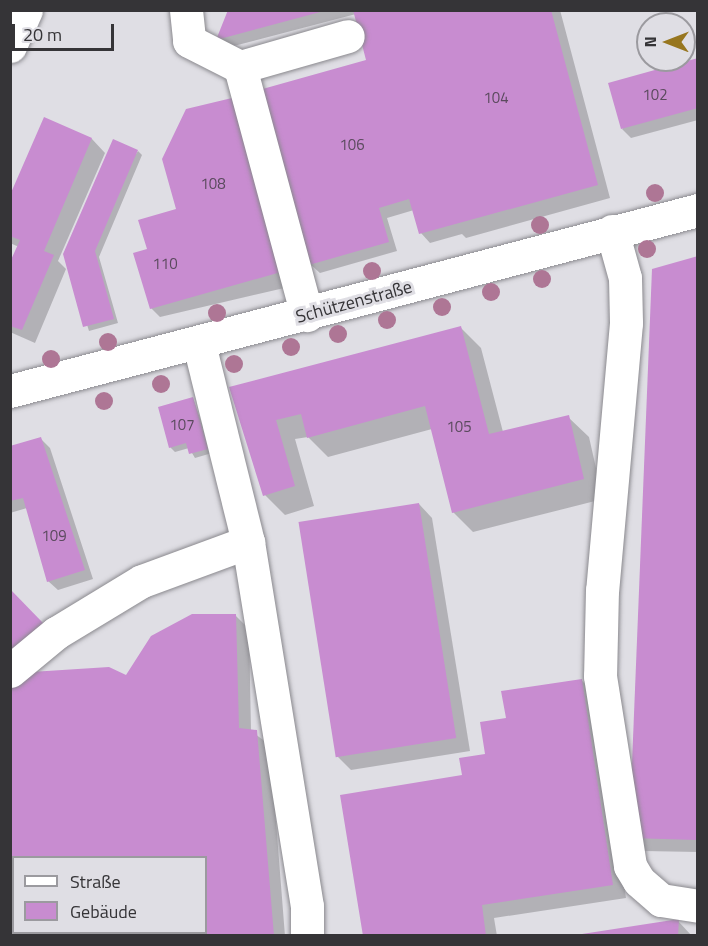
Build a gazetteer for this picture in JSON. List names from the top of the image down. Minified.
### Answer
{"streets":{"street":["Schützenstraße"]},"house_numbers":["102","104","106","108","110","107","105","109"],"legend":["Straße","Gebäude"],"scale_bar":"20 m","north":"left"}
